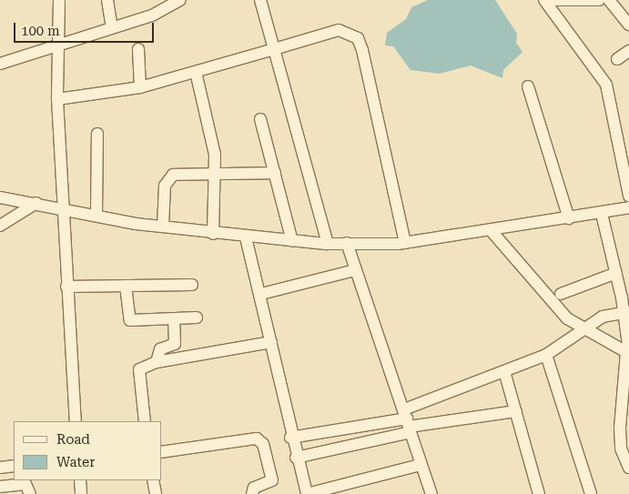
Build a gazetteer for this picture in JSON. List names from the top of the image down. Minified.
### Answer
{"legend":["Road","Water"],"scale_bar":"100 m"}
